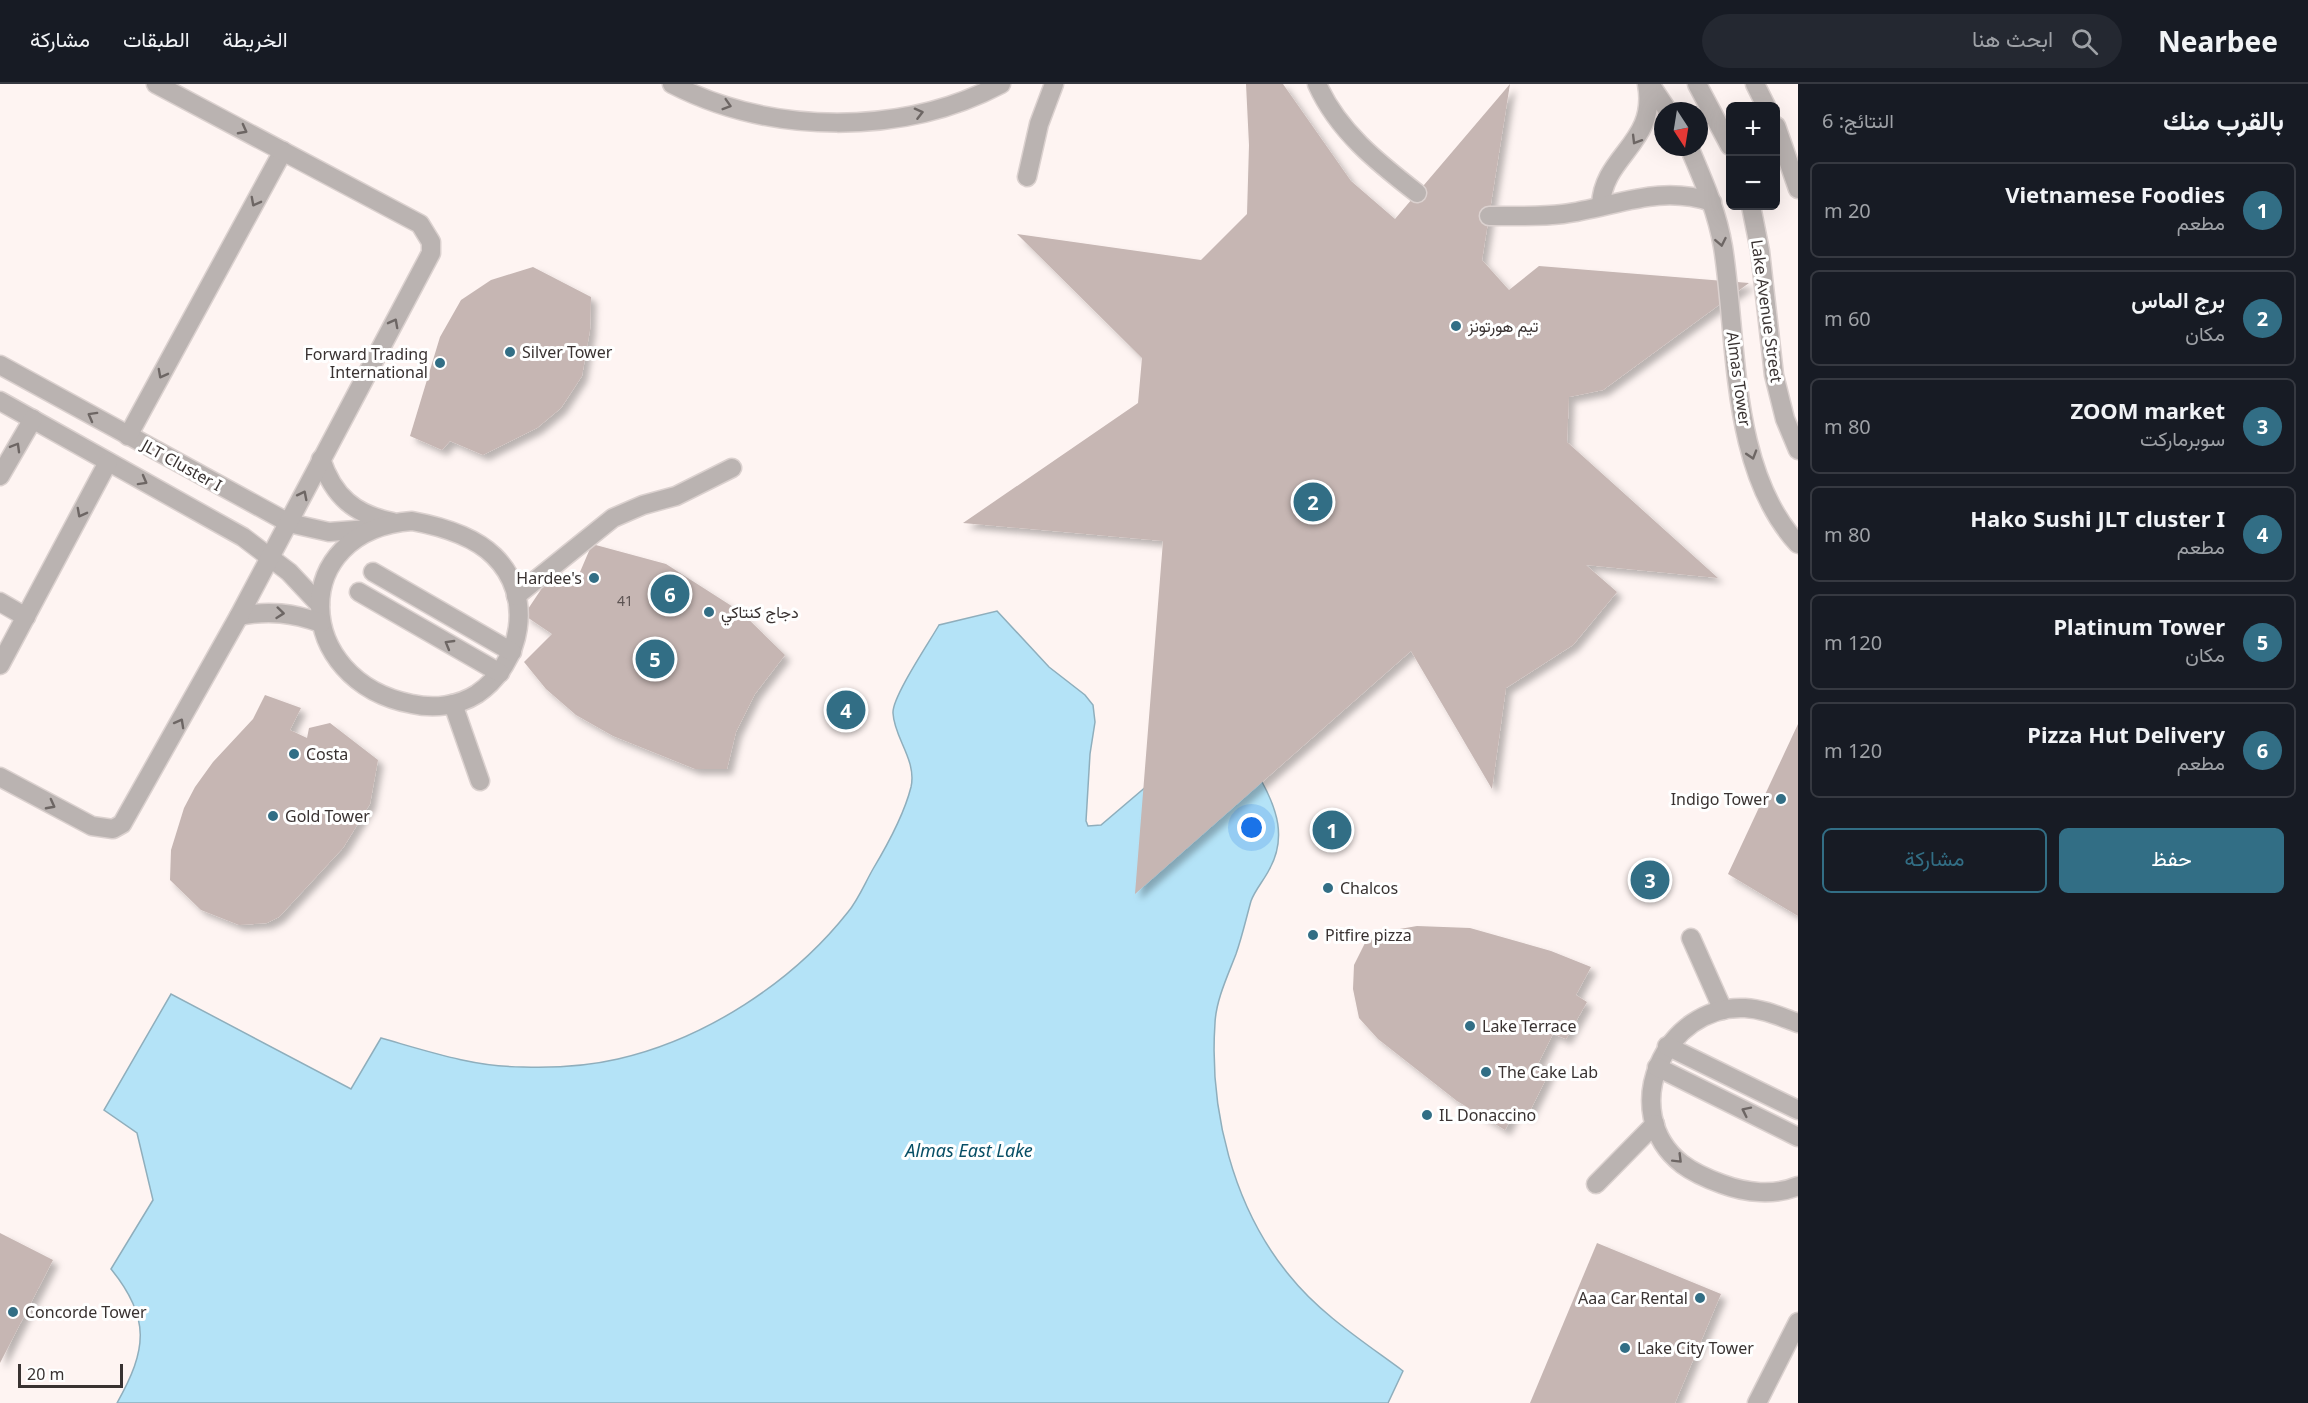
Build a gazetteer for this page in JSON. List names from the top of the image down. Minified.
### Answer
{"streets":{"street":["Lake Avenue Street","Almas Tower","JLT Cluster I"]},"one_way":["Almas Tower"],"water":["Almas East Lake"],"places":["تيم هورتونز","Silver Tower","Forward Trading International","Hardee's","دجاج كنتاكي","Costa","Indigo Tower","Gold Tower","Chalcos","Pitfire pizza","Lake Terrace","The Cake Lab","IL Donaccino","Aaa Car Rental","Concorde Tower","Lake City Tower"],"house_numbers":["41"],"scale_bar":"20 m","north":"bottom","page":{"header":"Nearbee","search":"ابحث هنا","nav":["الخريطة","الطبقات","مشاركة"],"heading":["بالقرب منك","النتائج: 6"],"map_buttons":["+","−"],"list":[{"mark":"1","name":"Vietnamese Foodies","note":"مطعم","value":"20 m"},{"mark":"2","name":"برج الماس","note":"مكان","value":"60 m"},{"mark":"3","name":"ZOOM market","note":"سوبرماركت","value":"80 m"},{"mark":"4","name":"Hako Sushi JLT cluster I","note":"مطعم","value":"80 m"},{"mark":"5","name":"Platinum Tower","note":"مكان","value":"120 m"},{"mark":"6","name":"Pizza Hut Delivery","note":"مطعم","value":"120 m"}],"pins":["2","6","5","4","1","3"],"buttons":["حفظ","مشاركة"],"scale":"20 m"}}
